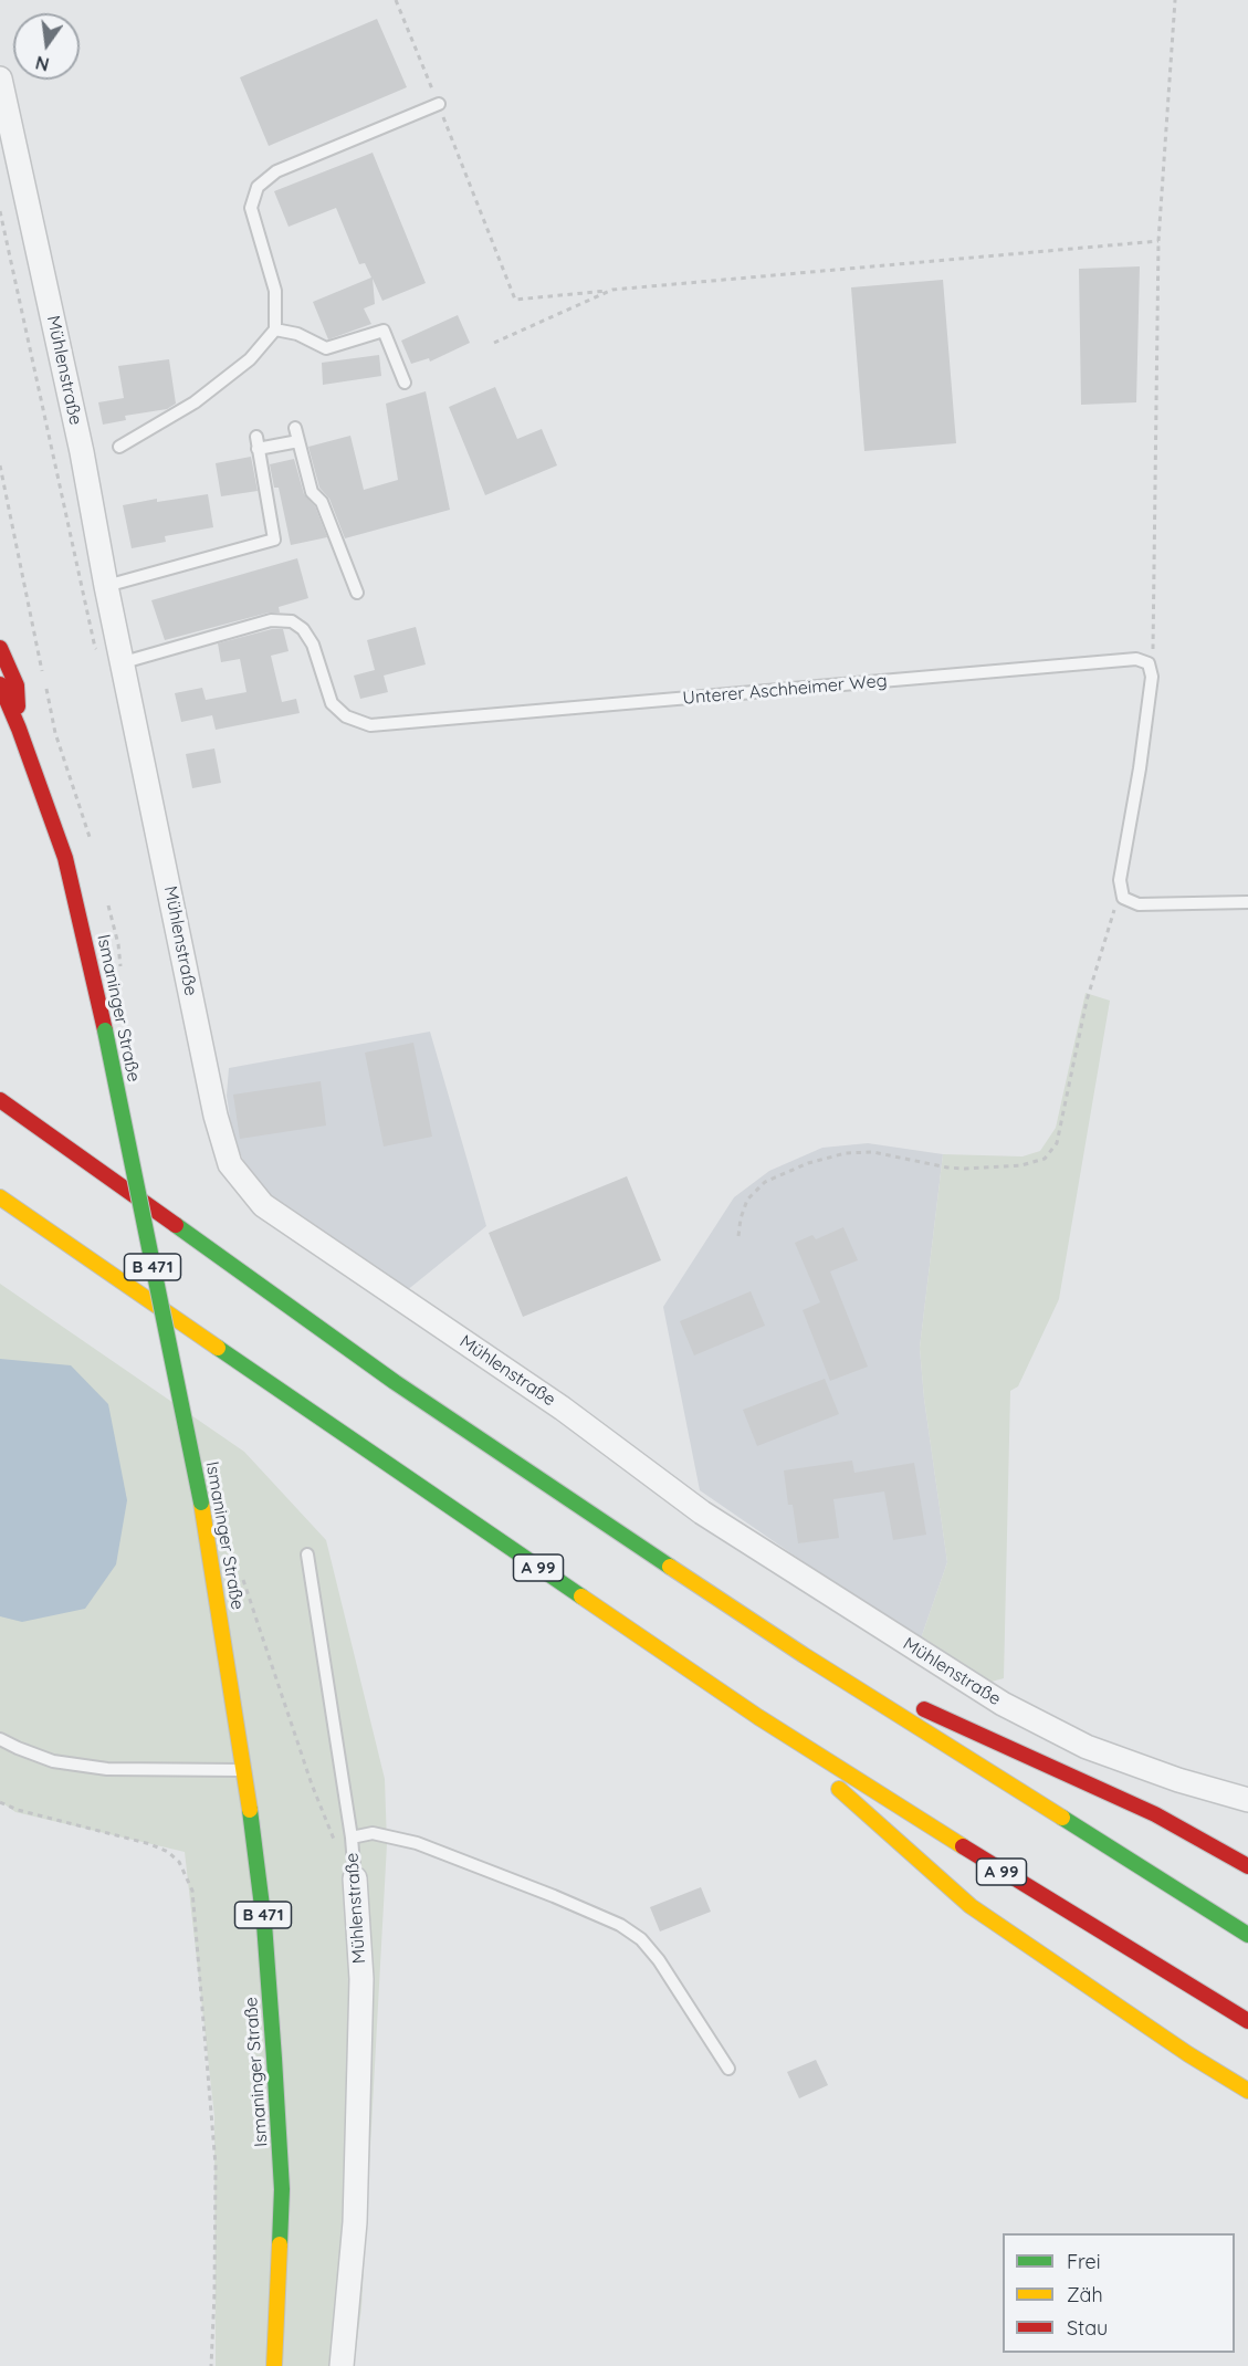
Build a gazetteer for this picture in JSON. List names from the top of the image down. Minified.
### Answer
{"streets":{"main road":["Ismaninger Straße","B 471","A 99"],"street":["Mühlenstraße"],"lane":["Unterer Aschheimer Weg"]},"crossings":[["Mühlenstraße","Unterer Aschheimer Weg"],["Ismaninger Straße","B 471"]],"legend":["Frei","Zäh","Stau"],"north":"bottom"}
